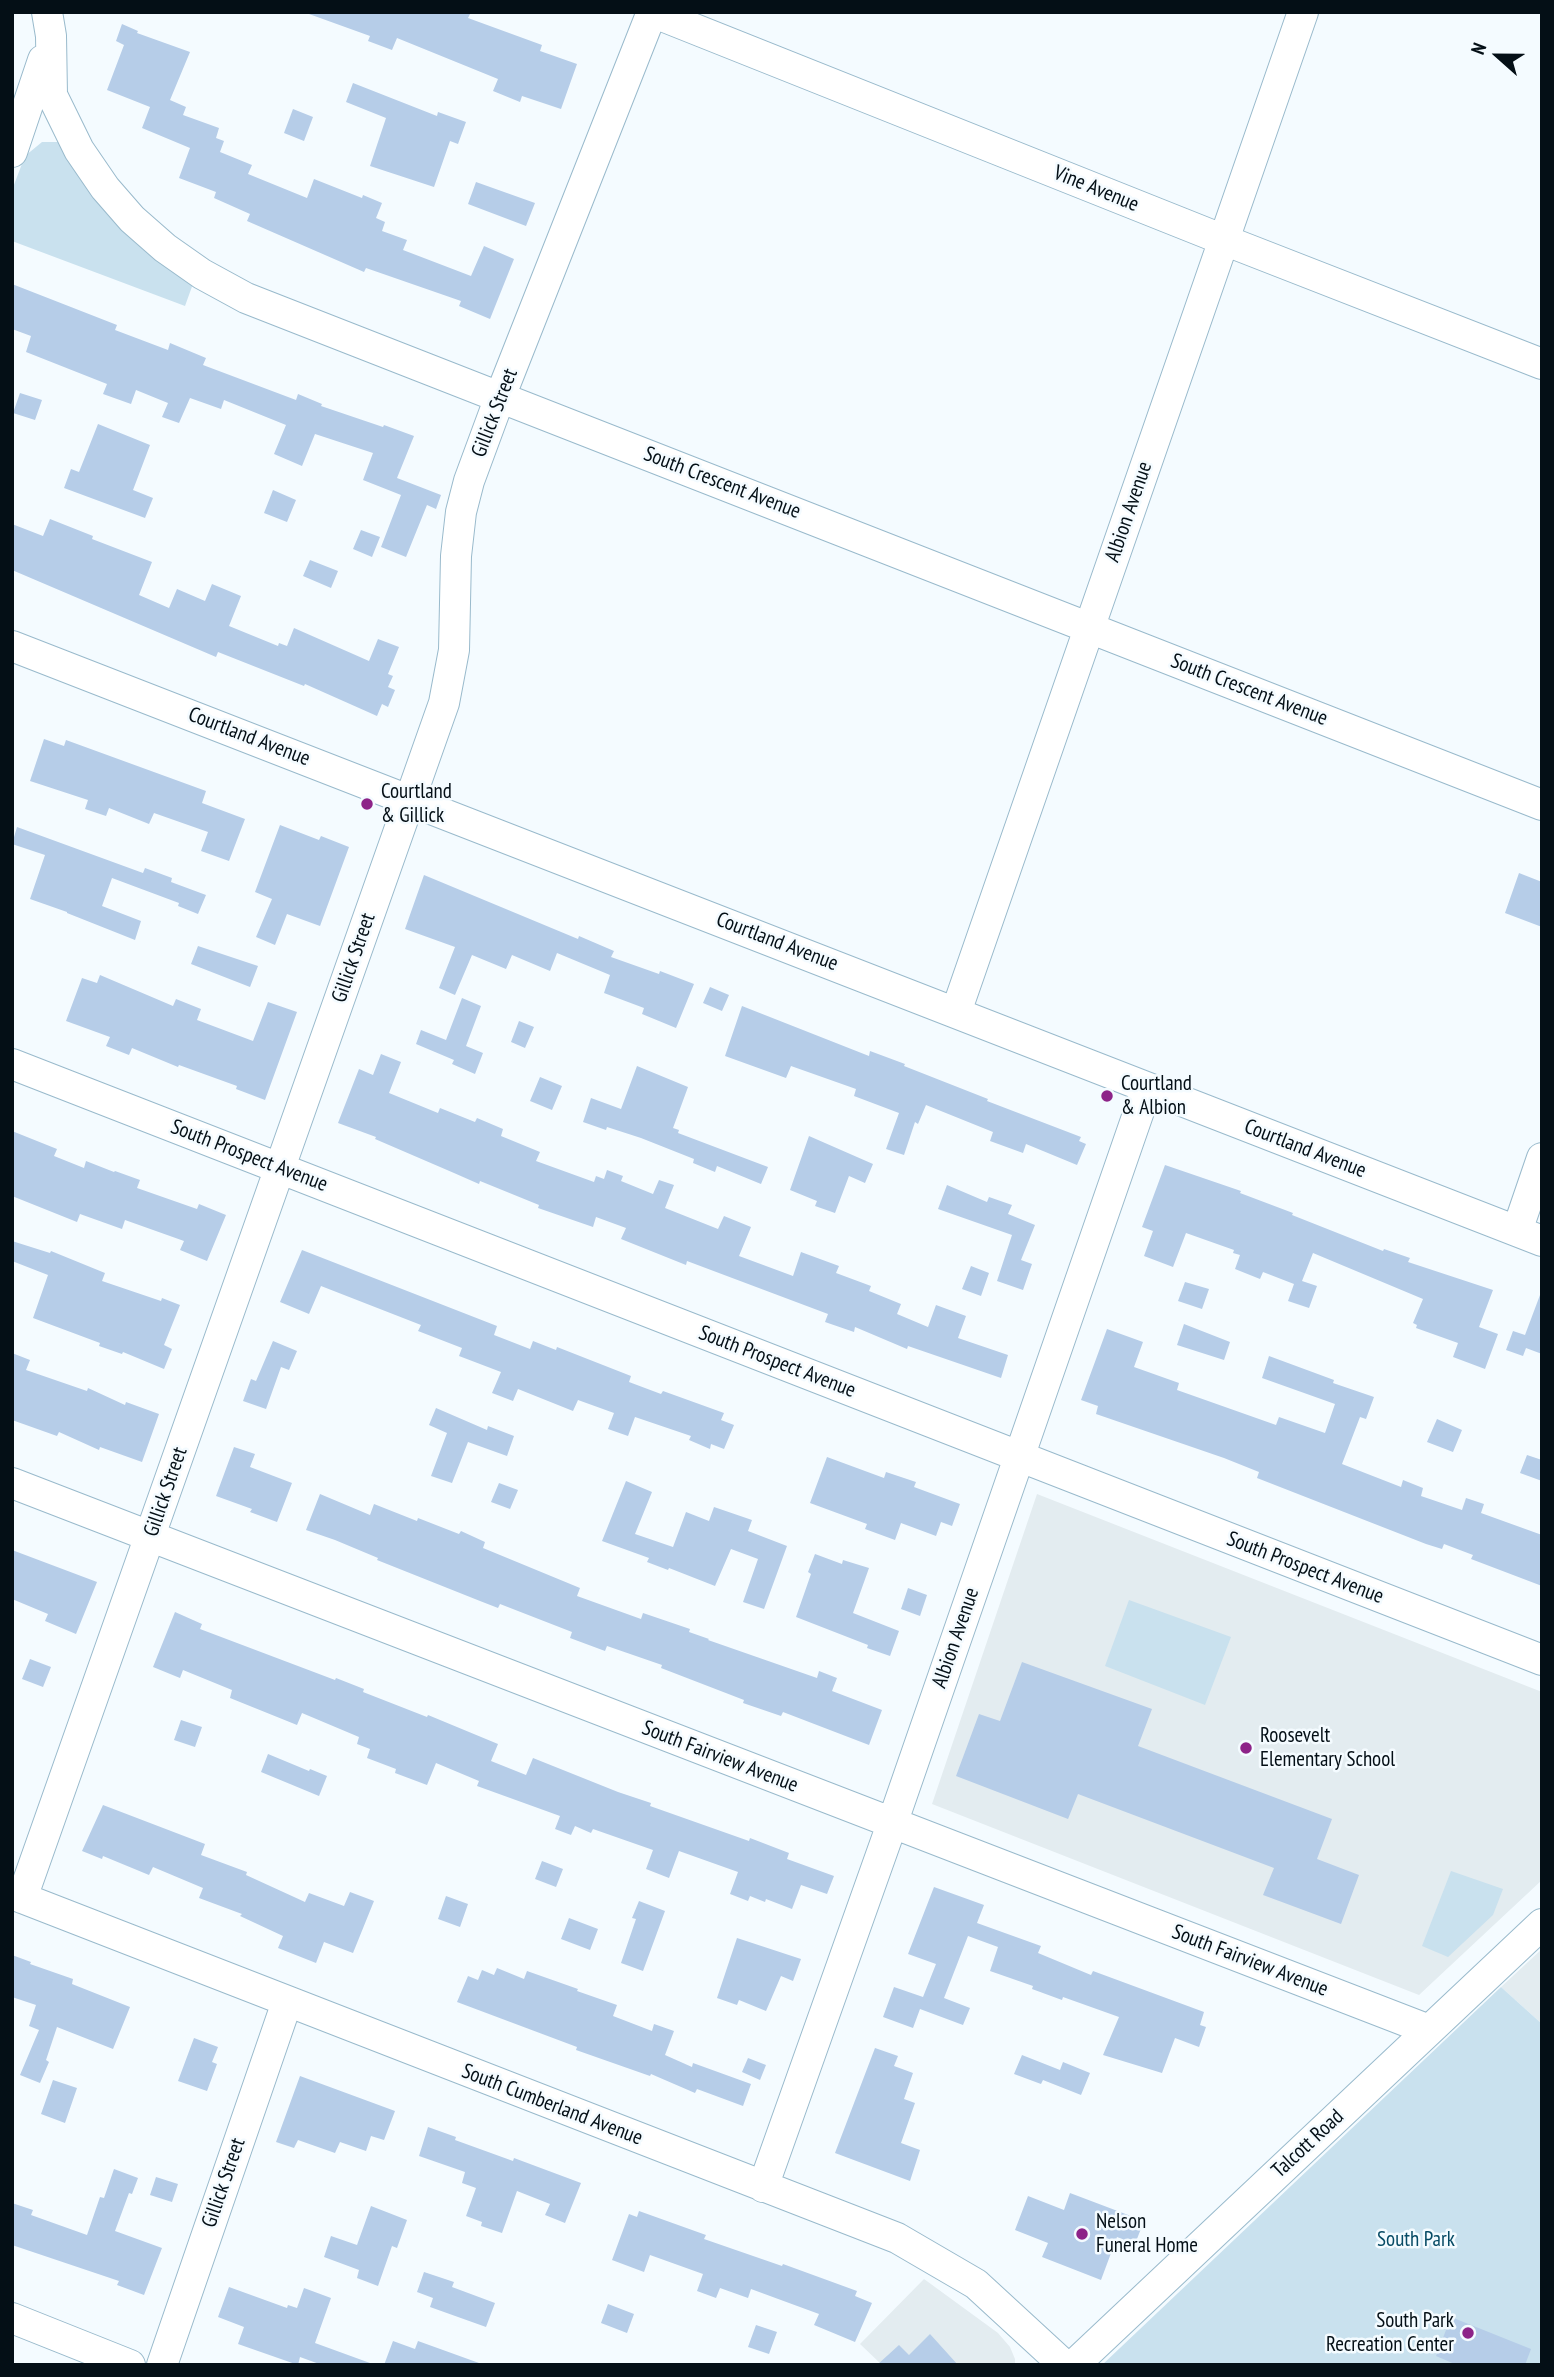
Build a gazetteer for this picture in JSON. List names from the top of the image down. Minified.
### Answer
{"streets":{"street":["Vine Avenue","Gillick Street","South Crescent Avenue","Albion Avenue","Courtland Avenue","South Prospect Avenue","South Fairview Avenue","South Cumberland Avenue","Talcott Road"]},"crossings":[["Vine Avenue","Gillick Street"],["Vine Avenue","Albion Avenue"],["Gillick Street","South Crescent Avenue"],["Gillick Street","Courtland Avenue"],["Gillick Street","South Prospect Avenue"],["Gillick Street","South Fairview Avenue"],["Gillick Street","South Cumberland Avenue"],["South Crescent Avenue","Albion Avenue"],["Albion Avenue","Courtland Avenue"],["Albion Avenue","South Prospect Avenue"],["Albion Avenue","South Fairview Avenue"],["Albion Avenue","South Cumberland Avenue"],["South Fairview Avenue","Talcott Road"]],"parks":["South Park"],"places":["Courtland & Gillick","Courtland & Albion","Roosevelt Elementary School","Nelson Funeral Home","South Park Recreation Center"],"north":"left"}
